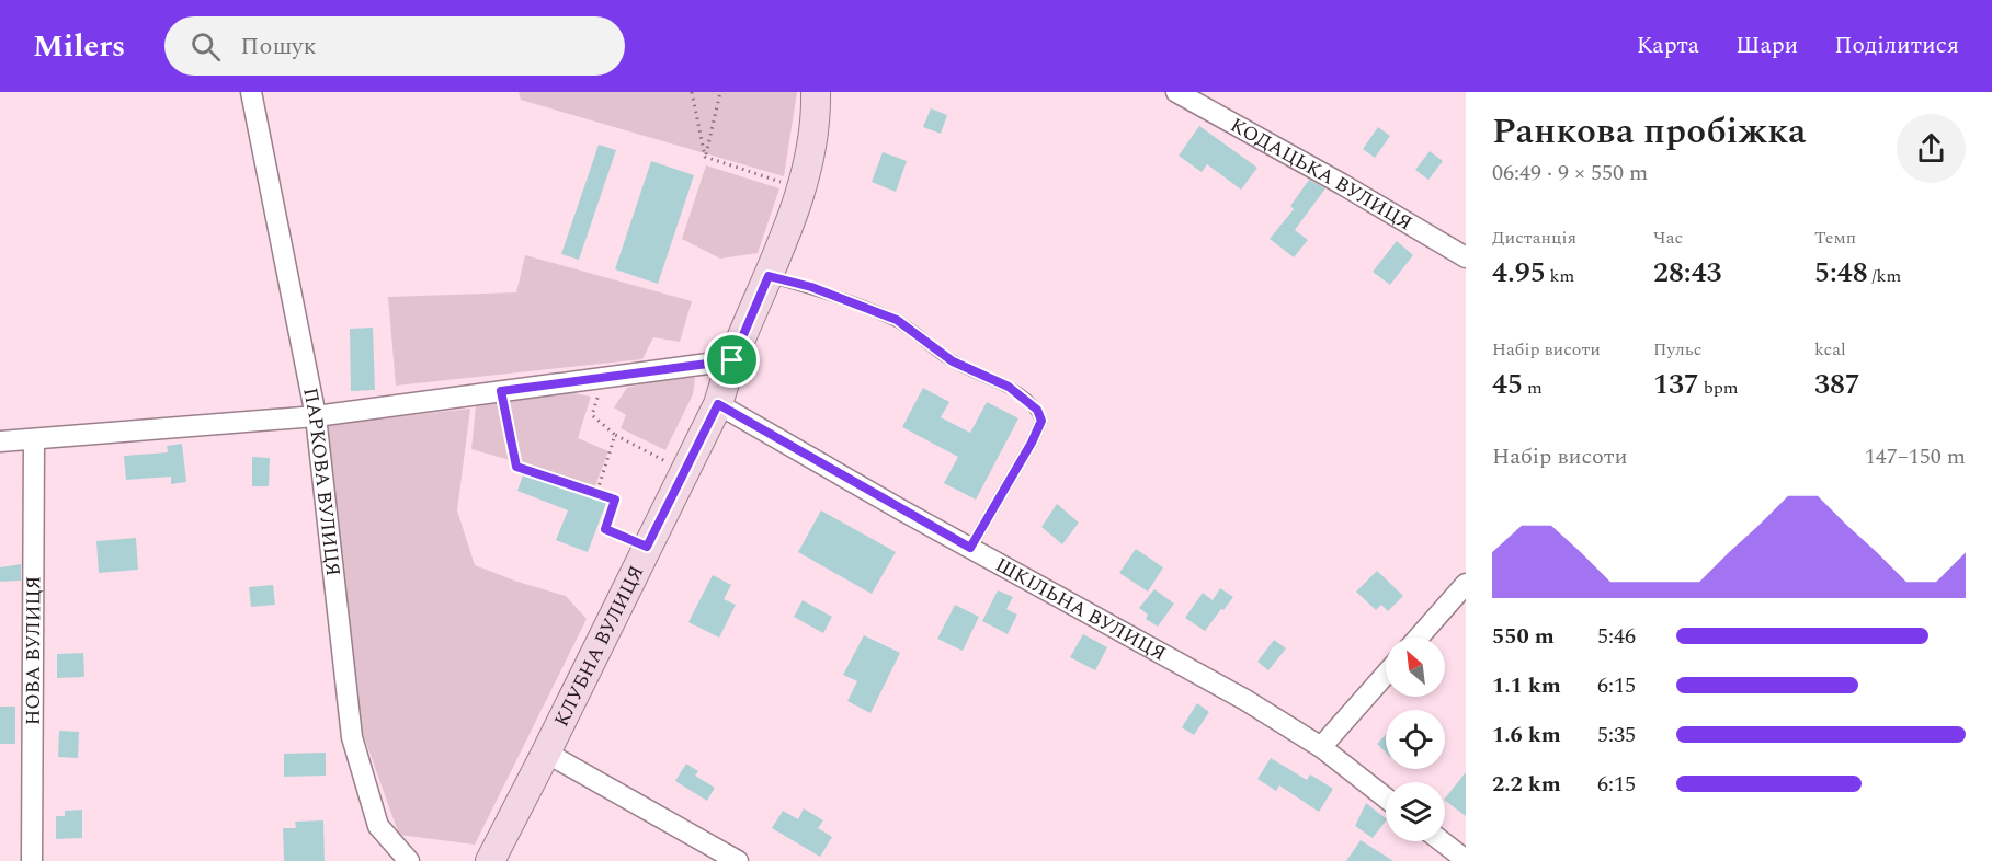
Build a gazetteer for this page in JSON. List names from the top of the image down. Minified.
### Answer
{"streets":{"street":["КОДАЦЬКА ВУЛИЦЯ","ПАРКОВА ВУЛИЦЯ","ШКІЛЬНА ВУЛИЦЯ","КЛУБНА ВУЛИЦЯ","НОВА ВУЛИЦЯ"]},"crossings":[["ШКІЛЬНА ВУЛИЦЯ","КЛУБНА ВУЛИЦЯ"]],"north":"top left","page":{"header":"Milers","search":"Пошук","nav":["Карта","Шари","Поділитися"],"heading":["Ранкова пробіжка","06:49 · 9 × 550 m"],"stats":[["Дистанція","4.95 km"],["Час","28:43"],["Темп","5:48 /km"],["Набір висоти","45 m"],["Пульс","137 bpm"],["kcal","387"]],"chart":["Набір висоти","147–150 m"],"list":[{"name":"550 m","note":"5:46"},{"name":"1.1 km","note":"6:15"},{"name":"1.6 km","note":"5:35"},{"name":"2.2 km","note":"6:15"}]}}
